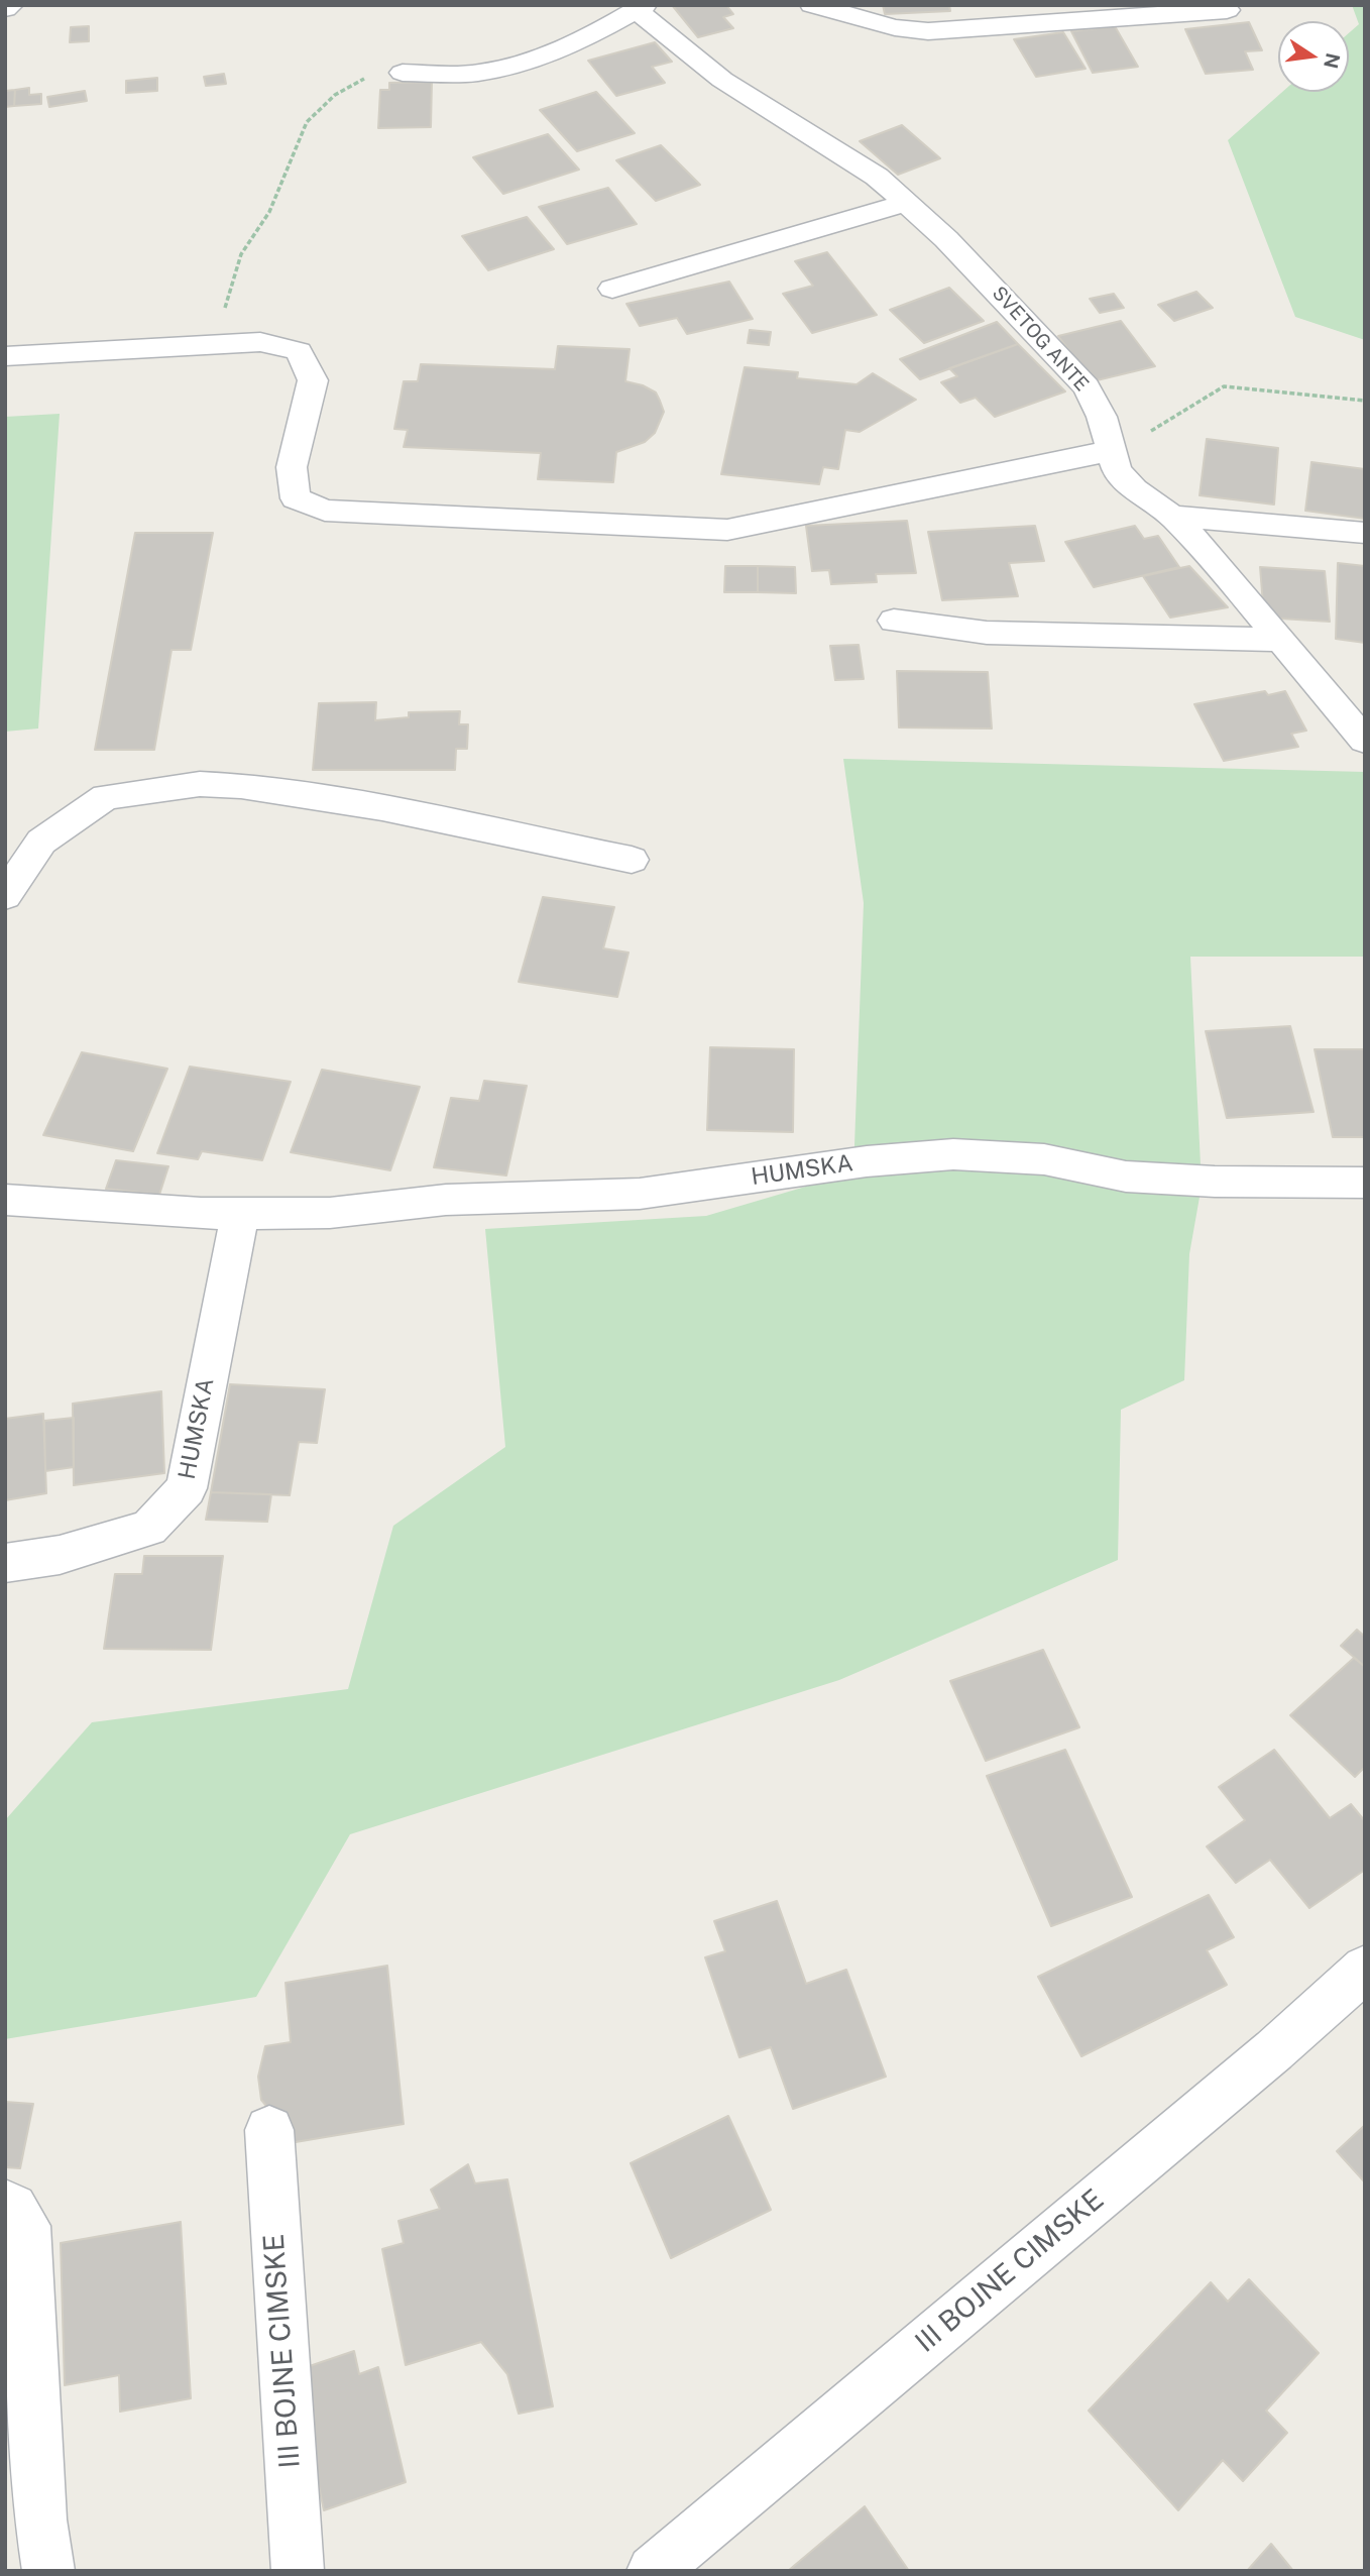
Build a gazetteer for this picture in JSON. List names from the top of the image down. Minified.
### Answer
{"streets":{"street":["SVETOG ANTE","HUMSKA","III BOJNE CIMSKE"]},"north":"right"}
